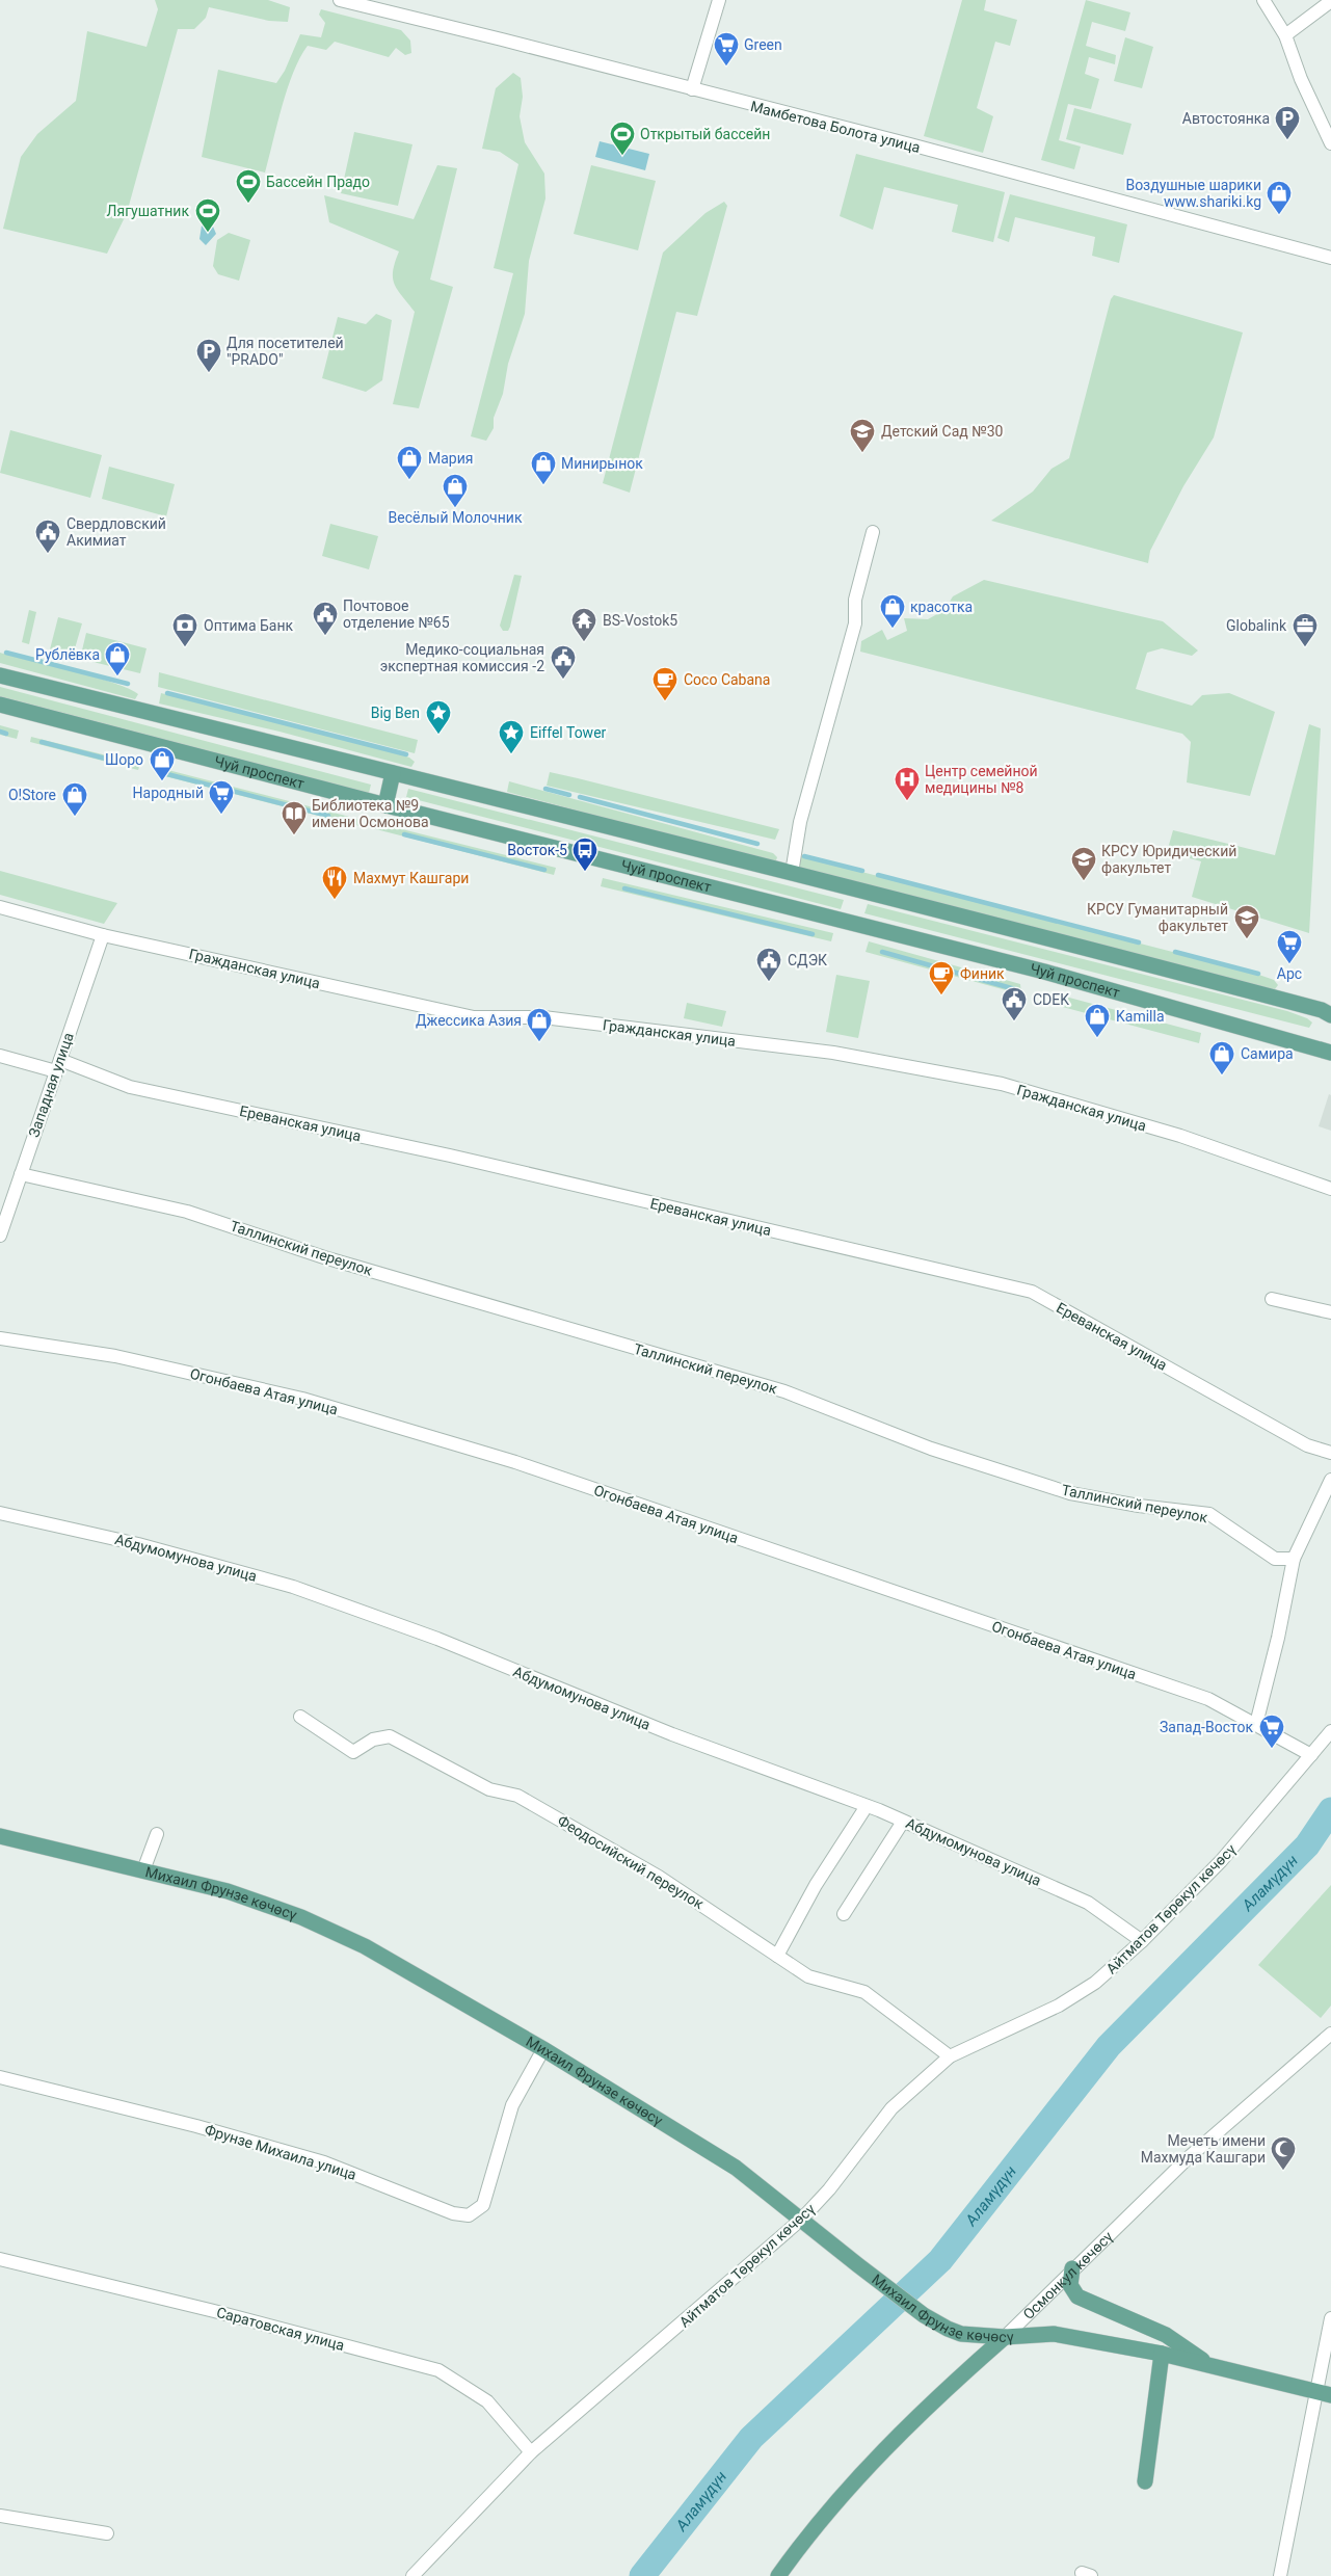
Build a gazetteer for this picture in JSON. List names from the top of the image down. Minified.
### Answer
{"streets":{"main road":["Чуй проспект","Михаил Фрунзе көчөсү","Осмонкул көчөсү"],"street":["Мамбетова Болота улица","Гражданская улица","Западная улица","Ереванская улица","Таллинский переулок","Огонбаева Атая улица","Абдумомунова улица","Феодосийский переулок","Айтматов Төрөкул көчөсү","Фрунзе Михаила улица","Саратовская улица"]},"crossings":[["Гражданская улица","Западная улица"],["Западная улица","Ереванская улица"],["Западная улица","Таллинский переулок"],["Огонбаева Атая улица","Айтматов Төрөкул көчөсү"],["Абдумомунова улица","Айтматов Төрөкул көчөсү"],["Феодосийский переулок","Айтматов Төрөкул көчөсү"],["Михаил Фрунзе көчөсү","Айтматов Төрөкул көчөсү"],["Михаил Фрунзе көчөсү","Фрунзе Михаила улица"],["Михаил Фрунзе көчөсү","Осмонкул көчөсү"],["Айтматов Төрөкул көчөсү","Саратовская улица"]],"water":["Аламүдүн"],"places":{"supermarket":["Green","Народный","Арс","Запад-Восток"],"parking":["Автостоянка","Для посетителей \"PRADO\""],"sports":["Открытый бассейн","Бассейн Прадо","Лягушатник"],"shop":["Воздушные шарики www.shariki.kg","Мария","Минирынок","Весёлый Молочник","красотка","Рублёвка","Шоро","O!Store","Kamilla","Джессика Азия","Самира"],"school or university":["Детский Сад №30","КРСУ Юридический факультет","КРСУ Гуманитарный факультет"],"public building":["Свердловский Акимиат","Почтовое отделение №65","Медико-социальная экспертная комиссия -2","СДЭК","CDEK"],"temple":["BS-Vostok5"],"bank":["Оптима Банк"],"office":["Globalink"],"cafe":["Coco Cabana","Финик"],"place":["Big Ben","Eiffel Tower"],"hospital":["Центр семейной медицины №8"],"library":["Библиотека №9 имени Осмонова"],"bus stop":["Восток-5"],"restaurant":["Махмут Кашгари"],"mosque":["Мечеть имени Махмуда Кашгари"]}}
